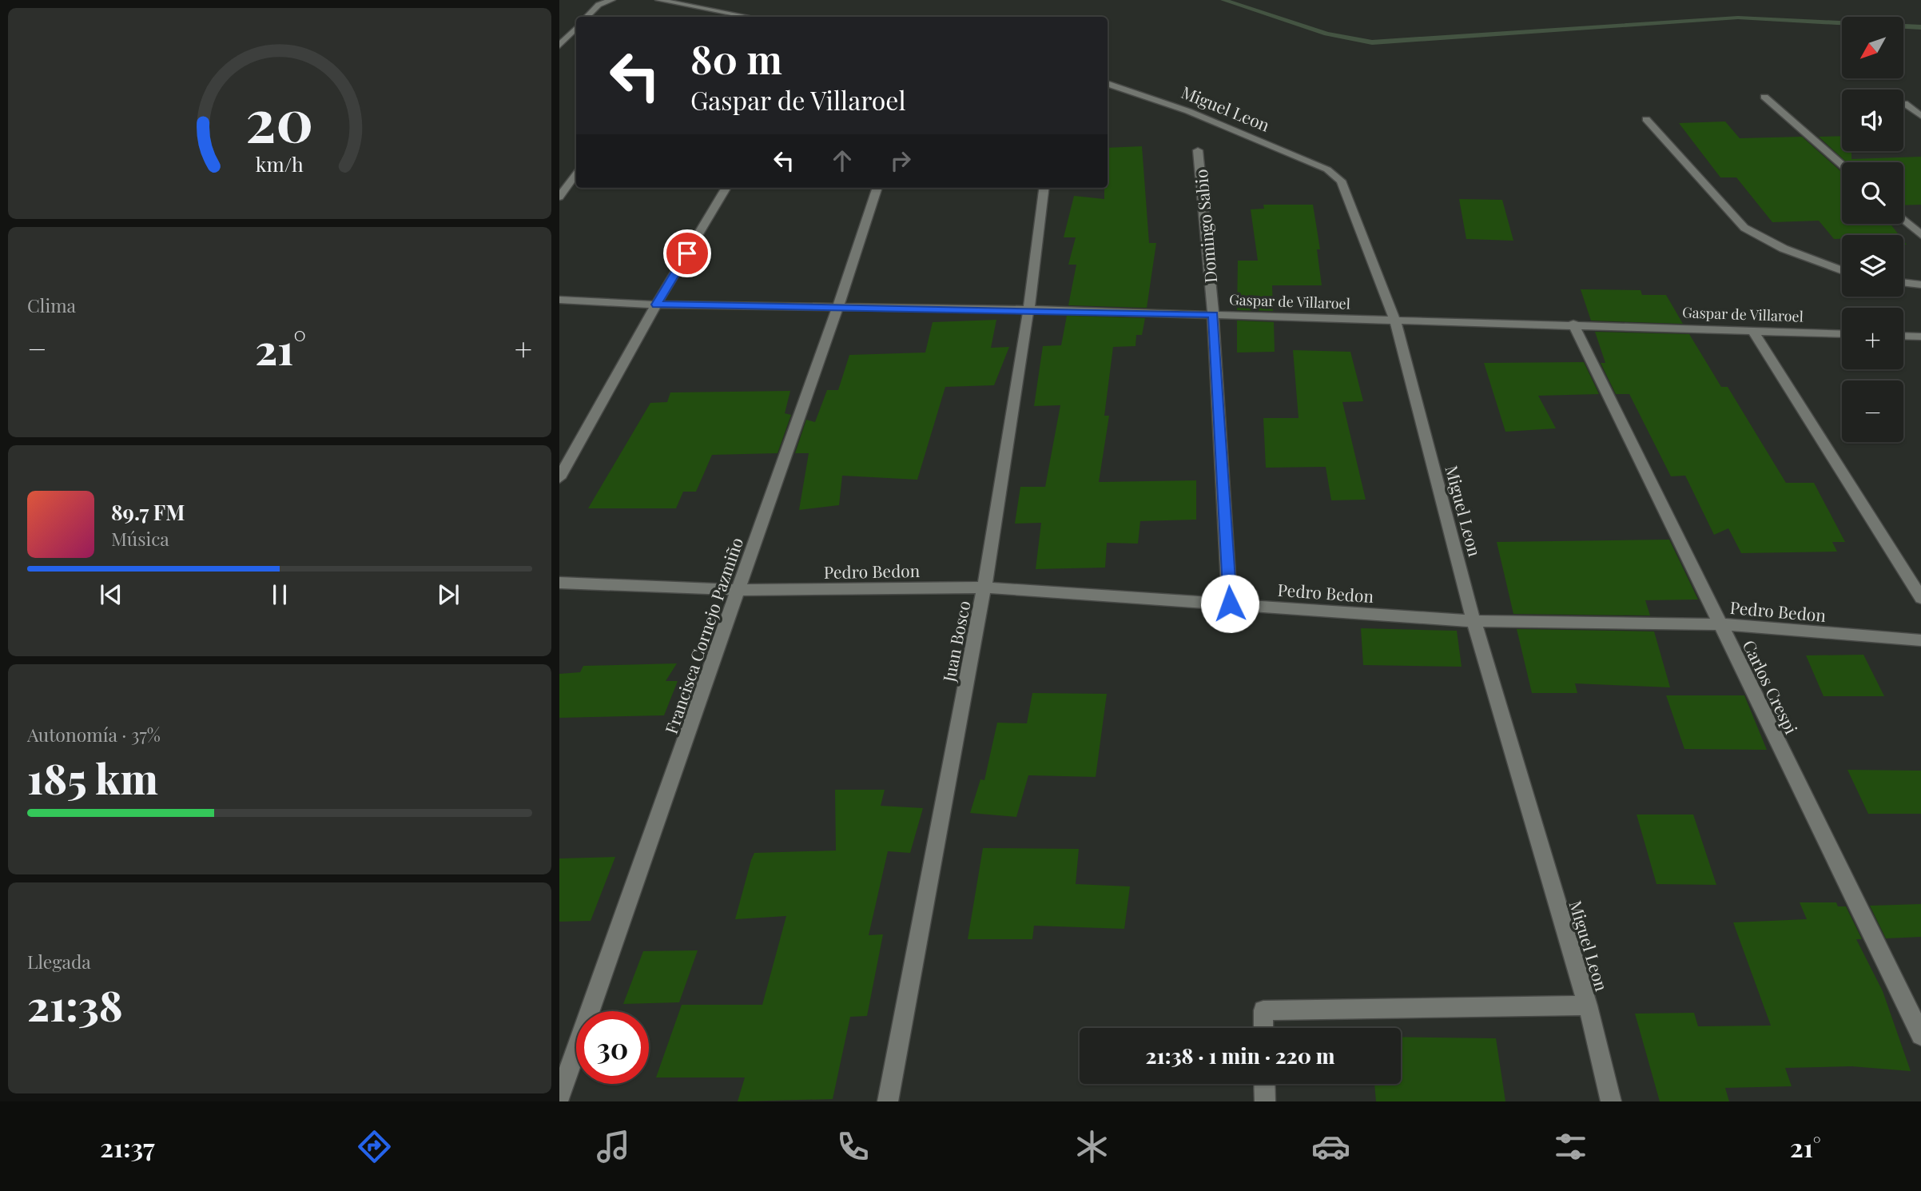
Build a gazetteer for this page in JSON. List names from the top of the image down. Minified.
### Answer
{"streets":{"street":["Miguel Leon","Domingo Sabio","Gaspar de Villaroel","Pedro Bedon","Francisca Cornejo Pazmiño","Juan Bosco","Carlos Crespi"]},"crossings":[["Miguel Leon","Gaspar de Villaroel"],["Miguel Leon","Pedro Bedon"],["Domingo Sabio","Gaspar de Villaroel"],["Domingo Sabio","Pedro Bedon"],["Gaspar de Villaroel","Francisca Cornejo Pazmiño"],["Gaspar de Villaroel","Juan Bosco"],["Gaspar de Villaroel","Carlos Crespi"],["Pedro Bedon","Francisca Cornejo Pazmiño"],["Pedro Bedon","Juan Bosco"],["Pedro Bedon","Carlos Crespi"]],"north":"bottom left","page":{"map_buttons":["+","−"],"turn":["80 m","Gaspar de Villaroel"],"tile":["Clima",["Autonomía · 37%","185 km"],["Llegada","21:38"]],"heat":["−","21°","+"],"song":["89.7 FM","Música"],"limit":"30","trip":"21:38 · 1 min · 220 m","tabs":["21:37","21°"],"gauge":["20","km/h"]}}
